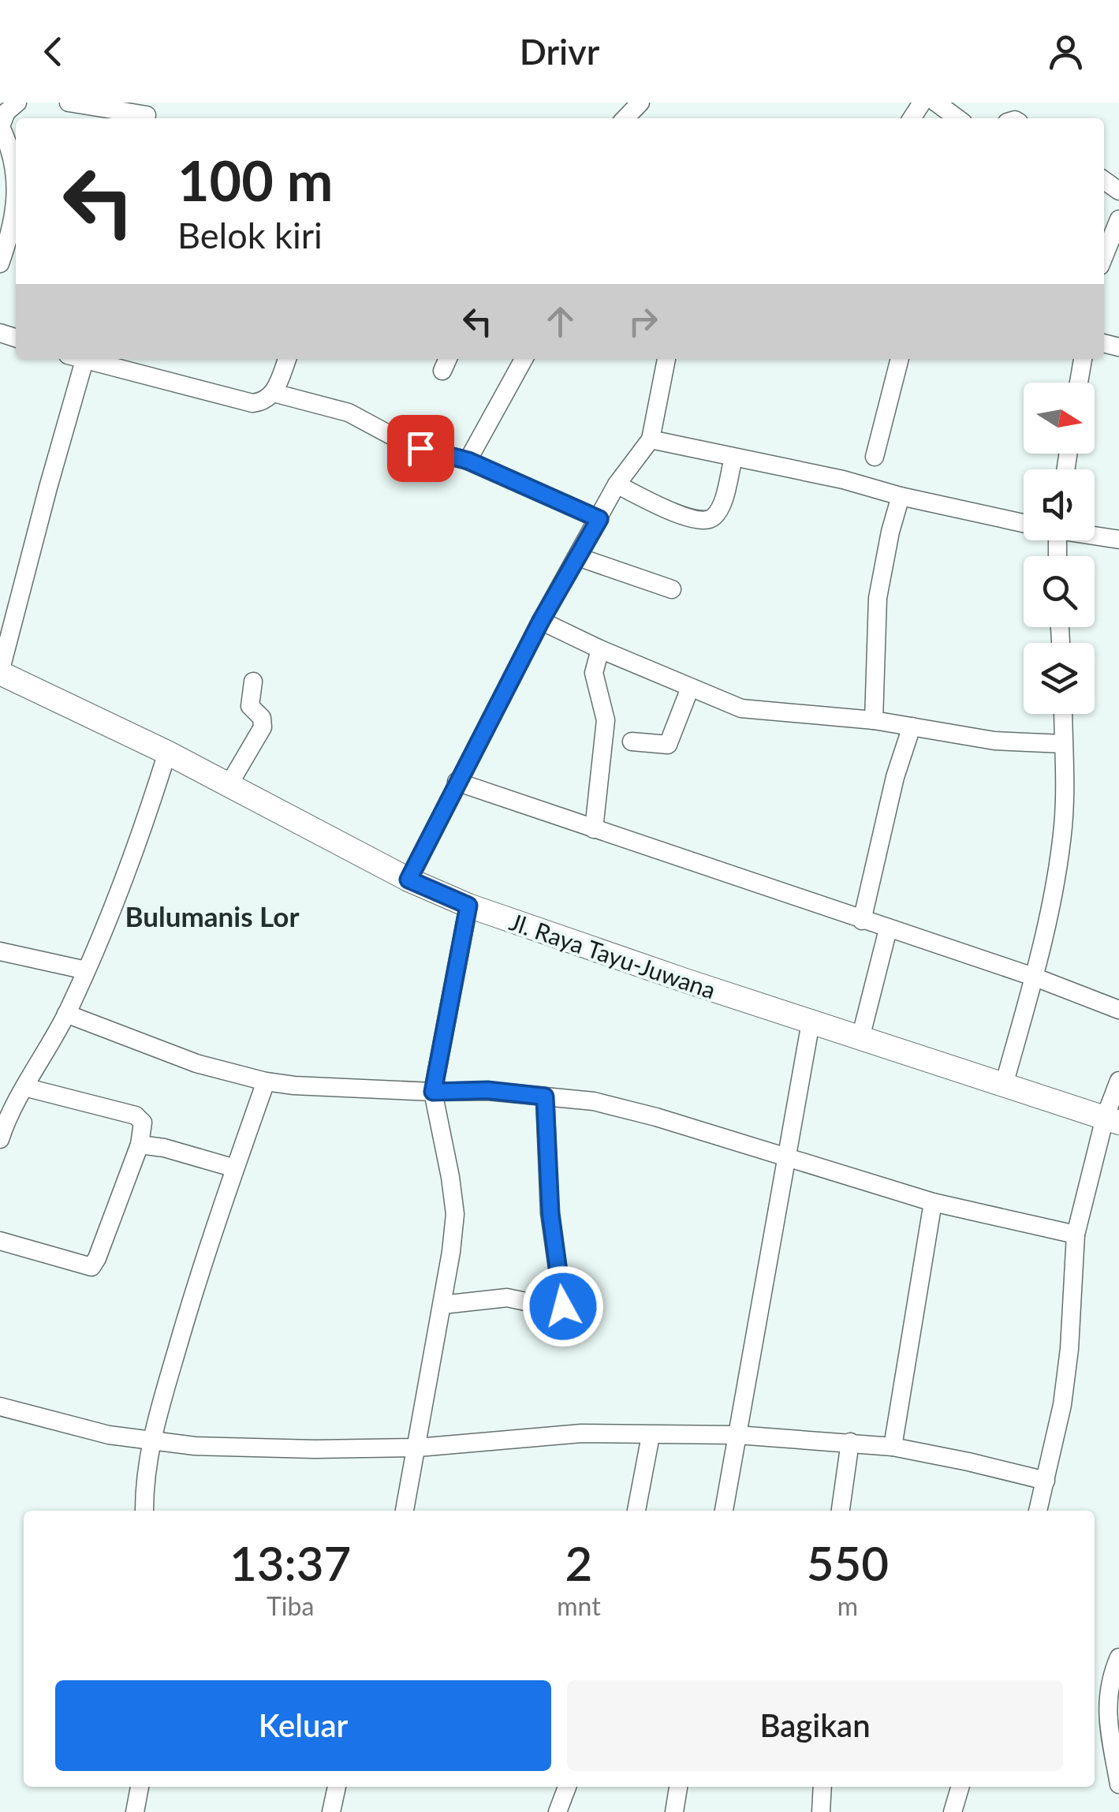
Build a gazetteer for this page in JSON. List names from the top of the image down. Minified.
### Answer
{"streets":{"main road":["Jl. Raya Tayu-Juwana"]},"districts":["Bulumanis Lor"],"north":"right","page":{"header":"Drivr","turn":["100 m","Belok kiri"],"eta":["13:37","Tiba","2","mnt","550","m"],"buttons":["Keluar","Bagikan"]}}
